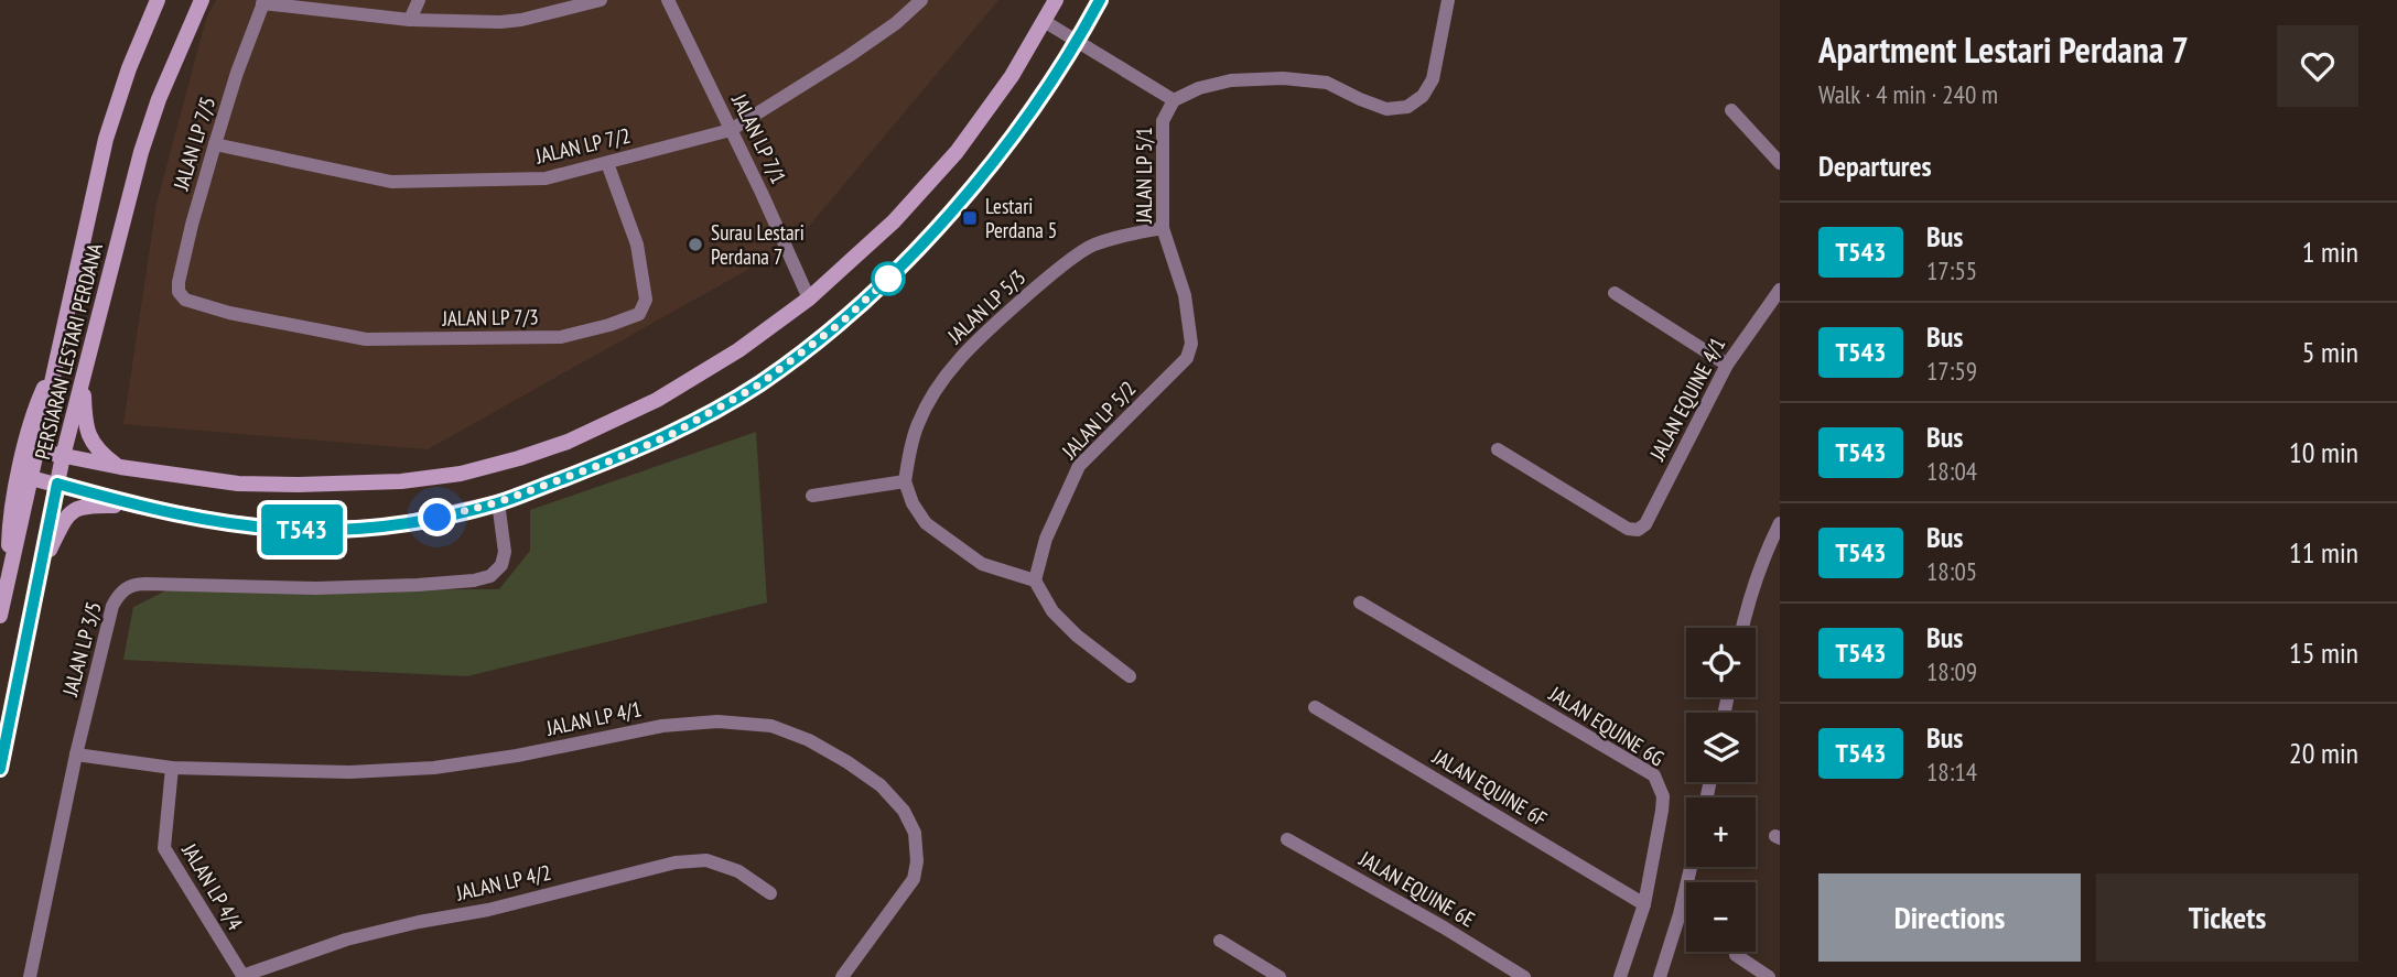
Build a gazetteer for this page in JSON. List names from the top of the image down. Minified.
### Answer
{"streets":{"main road":["PERSIARAN LESTARI PERDANA"],"street":["JALAN LP 7/1","JALAN LP 7/5","JALAN LP 7/2","JALAN LP 5/1","JALAN LP 5/3","JALAN LP 7/3","JALAN EQUINE 4/1","JALAN LP 5/2","JALAN LP 3/5","JALAN LP 4/1","JALAN EQUINE 6G","JALAN EQUINE 6F","JALAN LP 4/2","JALAN LP 4/4","JALAN EQUINE 6E"]},"crossings":[["JALAN LP 7/1","JALAN LP 7/2"],["JALAN LP 7/5","JALAN LP 7/2"],["JALAN LP 7/5","JALAN LP 7/3"],["JALAN LP 7/2","JALAN LP 7/3"],["JALAN LP 5/1","JALAN LP 5/3"],["JALAN LP 5/1","JALAN LP 5/2"],["JALAN LP 3/5","JALAN LP 4/1"],["JALAN LP 4/1","JALAN LP 4/4"],["JALAN EQUINE 6G","JALAN EQUINE 6F"],["JALAN LP 4/2","JALAN LP 4/4"]],"places":{"transit":["Lestari Perdana 5"],"other":["Surau Lestari Perdana 7"]},"lines":["bus line T543"],"page":{"on_map":"T543","heading":[["Apartment Lestari Perdana 7","Walk · 4 min · 240 m"],"Departures"],"list":[{"mark":"T543","name":"Bus","note":"17:55","value":"1 min"},{"mark":"T543","name":"Bus","note":"17:59","value":"5 min"},{"mark":"T543","name":"Bus","note":"18:04","value":"10 min"},{"mark":"T543","name":"Bus","note":"18:05","value":"11 min"},{"mark":"T543","name":"Bus","note":"18:09","value":"15 min"},{"mark":"T543","name":"Bus","note":"18:14","value":"20 min"}],"map_buttons":["+","−"],"buttons":["Directions","Tickets"]}}
